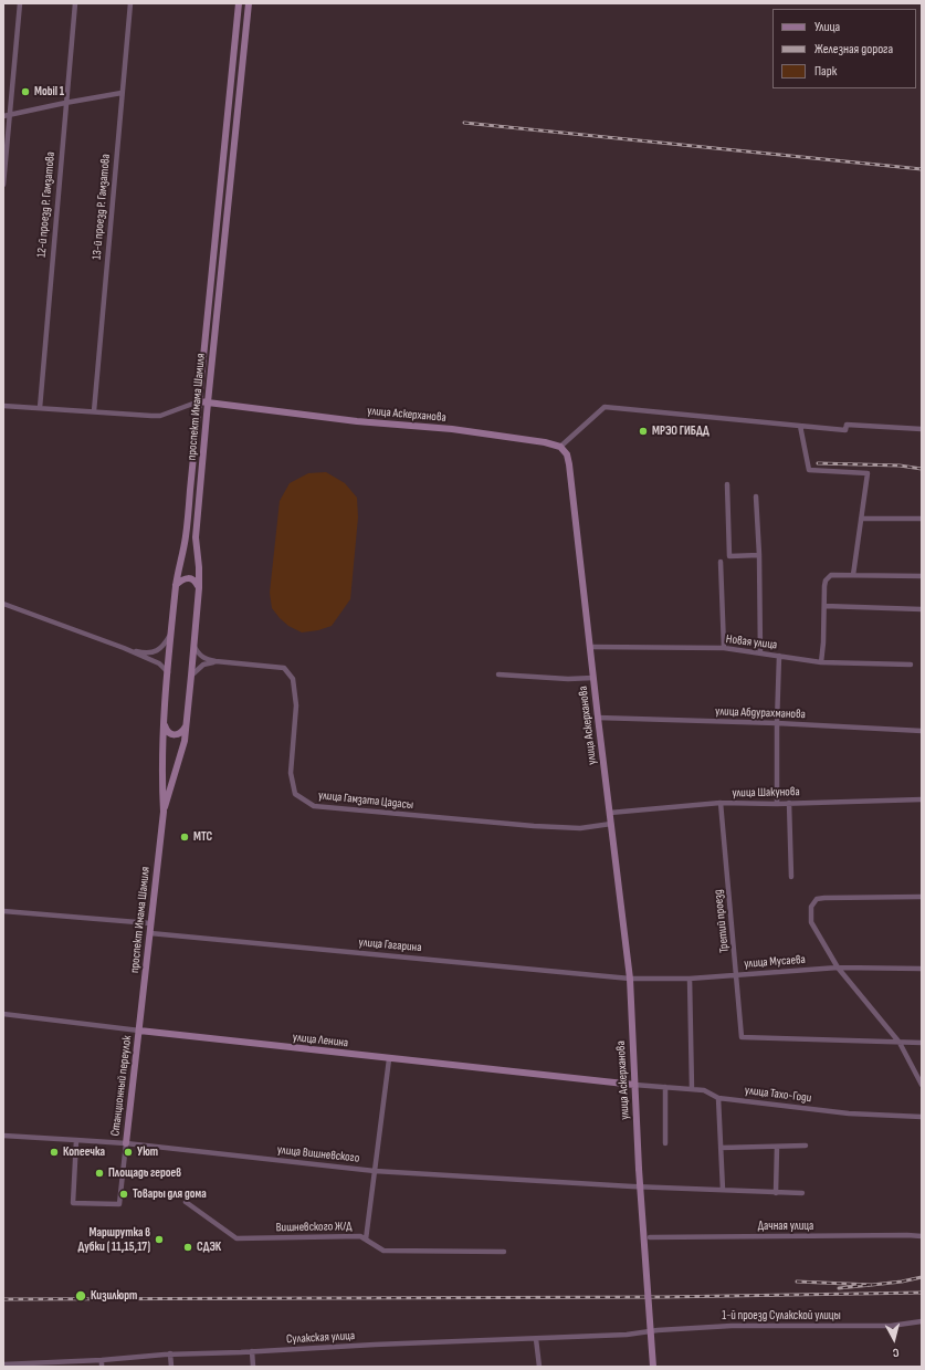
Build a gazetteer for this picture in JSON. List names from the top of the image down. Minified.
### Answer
{"streets":{"main road":["проспект Имама Шамиля","улица Аскерханова","улица Ленина","Станционный переулок"],"street":["12-й проезд Р. Гамзатова","13-й проезд Р. Гамзатова","Новая улица","улица Абдурахманова","улица Шакунова","улица Гамзата Цадасы","Третий проезд","улица Гагарина","улица Мусаева","улица Тахо-Годи","улица Вишневского","Дачная улица","Вишневского Ж/Д","1-й проезд Сулакской улицы","Сулакская улица"]},"crossings":[["проспект Имама Шамиля","улица Аскерханова"],["проспект Имама Шамиля","улица Гагарина"],["проспект Имама Шамиля","улица Ленина"],["проспект Имама Шамиля","Станционный переулок"],["улица Аскерханова","Новая улица"],["улица Аскерханова","улица Абдурахманова"],["улица Аскерханова","улица Шакунова"],["улица Аскерханова","улица Гамзата Цадасы"],["улица Аскерханова","улица Гагарина"],["улица Аскерханова","улица Мусаева"],["улица Аскерханова","улица Ленина"],["улица Аскерханова","улица Тахо-Годи"],["улица Шакунова","Третий проезд"],["Третий проезд","улица Мусаева"],["улица Гагарина","улица Мусаева"],["улица Ленина","Станционный переулок"],["улица Ленина","улица Тахо-Годи"],["Станционный переулок","улица Вишневского"],["1-й проезд Сулакской улицы","Сулакская улица"]],"places":["Mobil 1","МРЭО ГИБДД","МТС","Копеечка","Уют","Площадь героев","Товары для дома","Маршрутка в Дубки ( 11,15,17)","СДЭК","Кизилюрт"],"legend":["Улица","Железная дорога","Парк"],"north":"bottom"}
